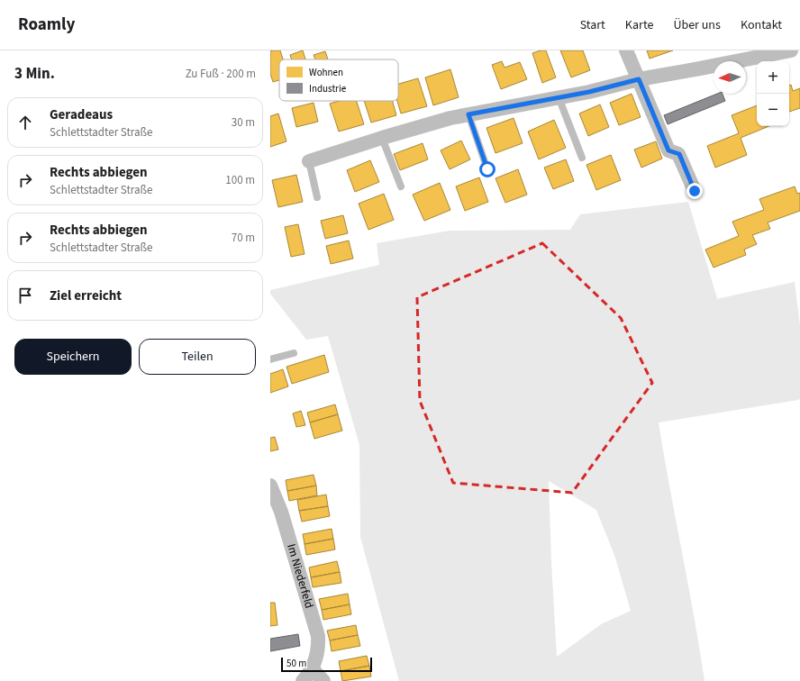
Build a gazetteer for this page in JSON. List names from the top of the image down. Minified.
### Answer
{"streets":{"street":["Im Niederfeld"]},"legend":["Wohnen","Industrie"],"scale_bar":"50 m","north":"left","page":{"header":"Roamly","nav":["Start","Karte","Über uns","Kontakt"],"heading":["3 Min.","Zu Fuß · 200 m"],"map_buttons":["+","−"],"list":[["Geradeaus","Schlettstadter Straße","30 m"],["Rechts abbiegen","Schlettstadter Straße","100 m"],["Rechts abbiegen","Schlettstadter Straße","70 m"],"Ziel erreicht"],"buttons":["Speichern","Teilen"],"scale":"50 m"}}
